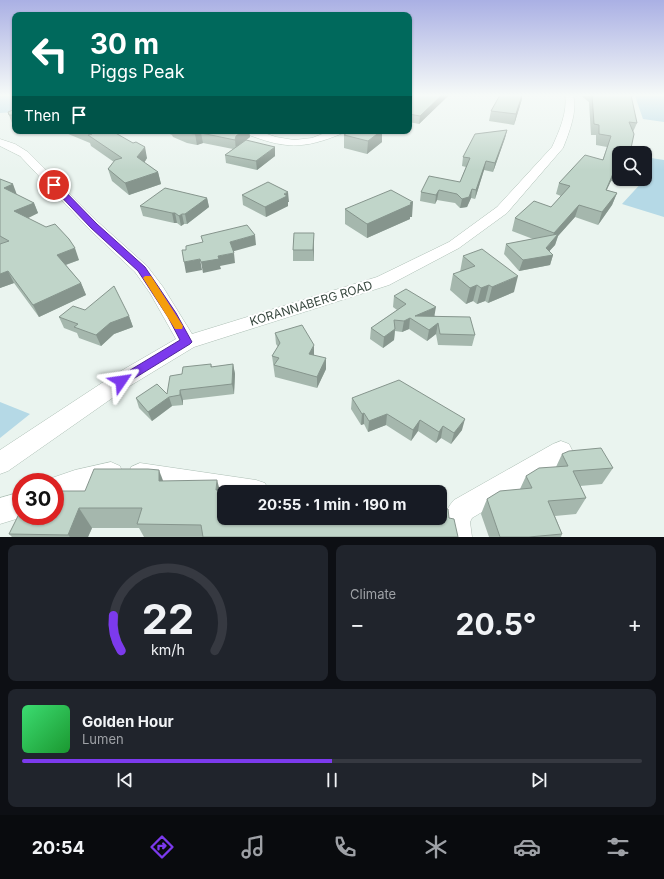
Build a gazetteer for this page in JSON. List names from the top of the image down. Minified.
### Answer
{"streets":{"street":["KORANNABERG ROAD"]},"page":{"turn":["30 m","Piggs Peak"],"then":"Then","limit":"30","trip":"20:55 · 1 min · 190 m","tile":"Climate","heat":["−","20.5°","+"],"song":["Golden Hour","Lumen"],"tabs":"20:54","gauge":["22","km/h"]}}
